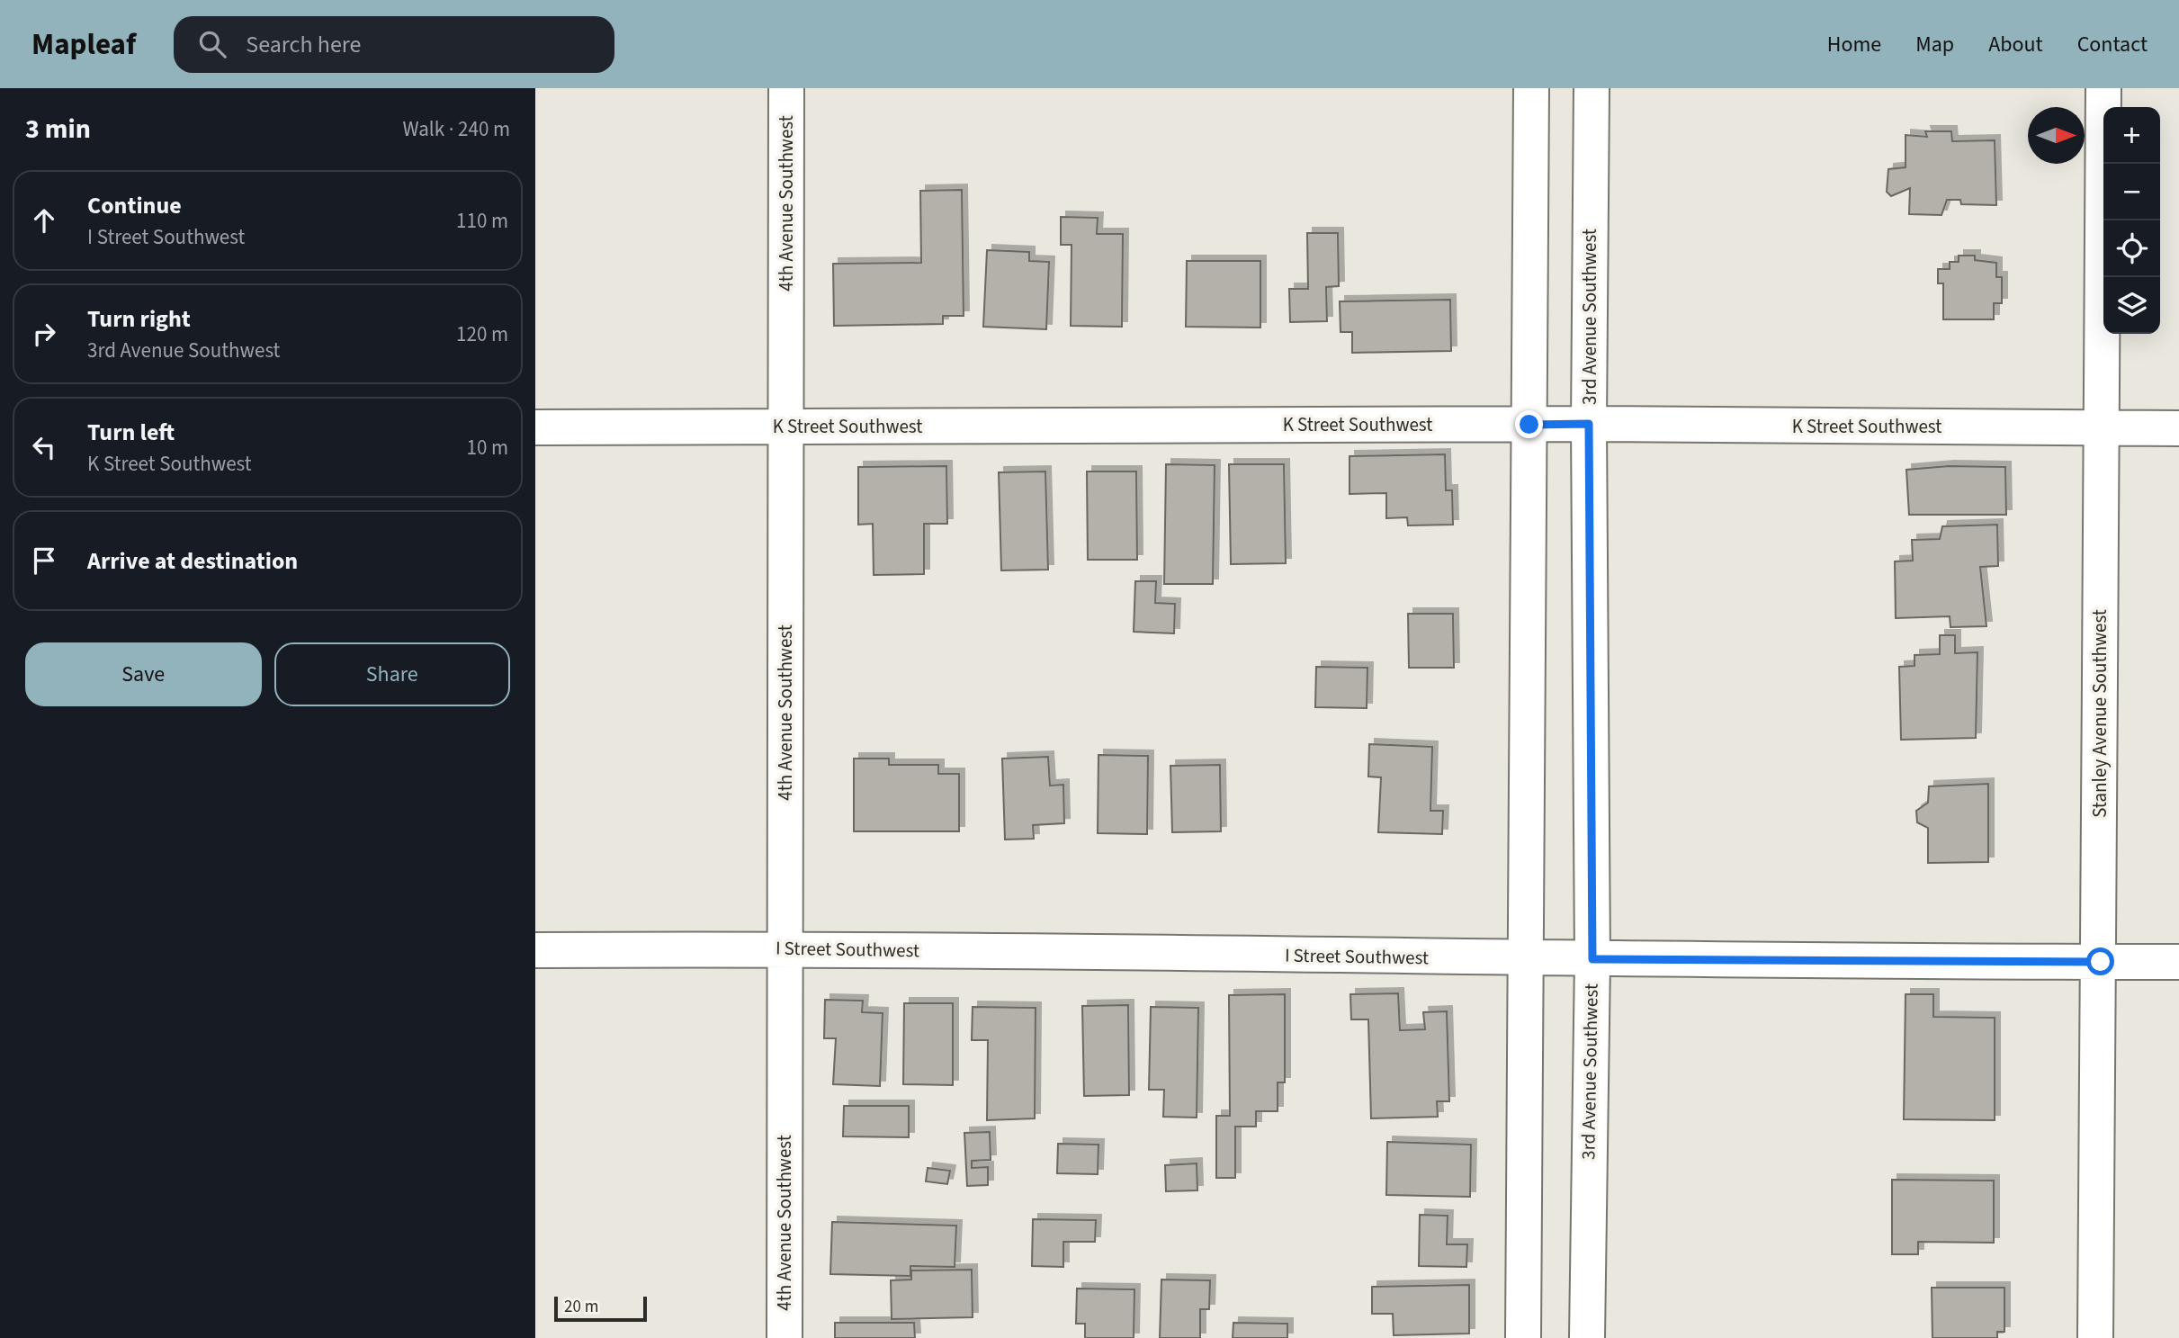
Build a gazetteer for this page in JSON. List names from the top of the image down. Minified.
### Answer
{"streets":{"street":["4th Avenue Southwest","3rd Avenue Southwest","K Street Southwest","Stanley Avenue Southwest","I Street Southwest"]},"crossings":[["4th Avenue Southwest","K Street Southwest"],["4th Avenue Southwest","I Street Southwest"],["3rd Avenue Southwest","K Street Southwest"],["3rd Avenue Southwest","I Street Southwest"],["K Street Southwest","Stanley Avenue Southwest"],["Stanley Avenue Southwest","I Street Southwest"]],"scale_bar":"20 m","north":"right","page":{"header":"Mapleaf","search":"Search here","nav":["Home","Map","About","Contact"],"heading":["3 min","Walk · 240 m"],"map_buttons":["+","−"],"list":[["Continue","I Street Southwest","110 m"],["Turn right","3rd Avenue Southwest","120 m"],["Turn left","K Street Southwest","10 m"],"Arrive at destination"],"buttons":["Save","Share"],"scale":"20 m"}}
